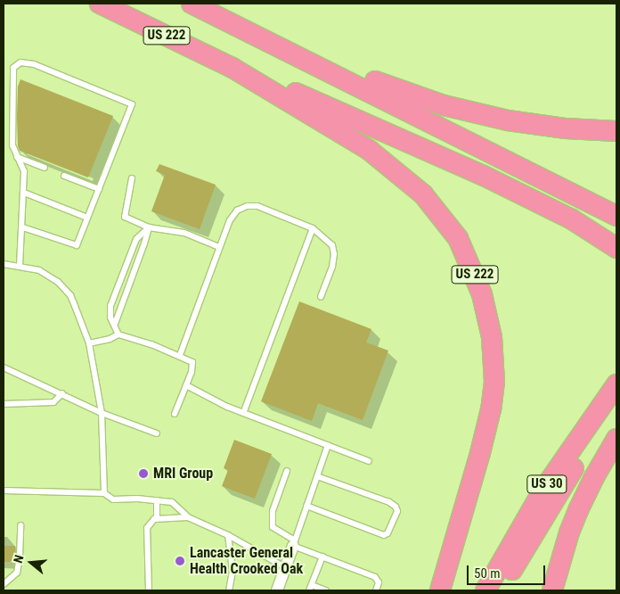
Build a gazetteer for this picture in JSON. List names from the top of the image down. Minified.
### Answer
{"streets":{"highway":["US 222","US 30"]},"places":["MRI Group","Lancaster General Health Crooked Oak"],"scale_bar":"50 m","north":"left"}
